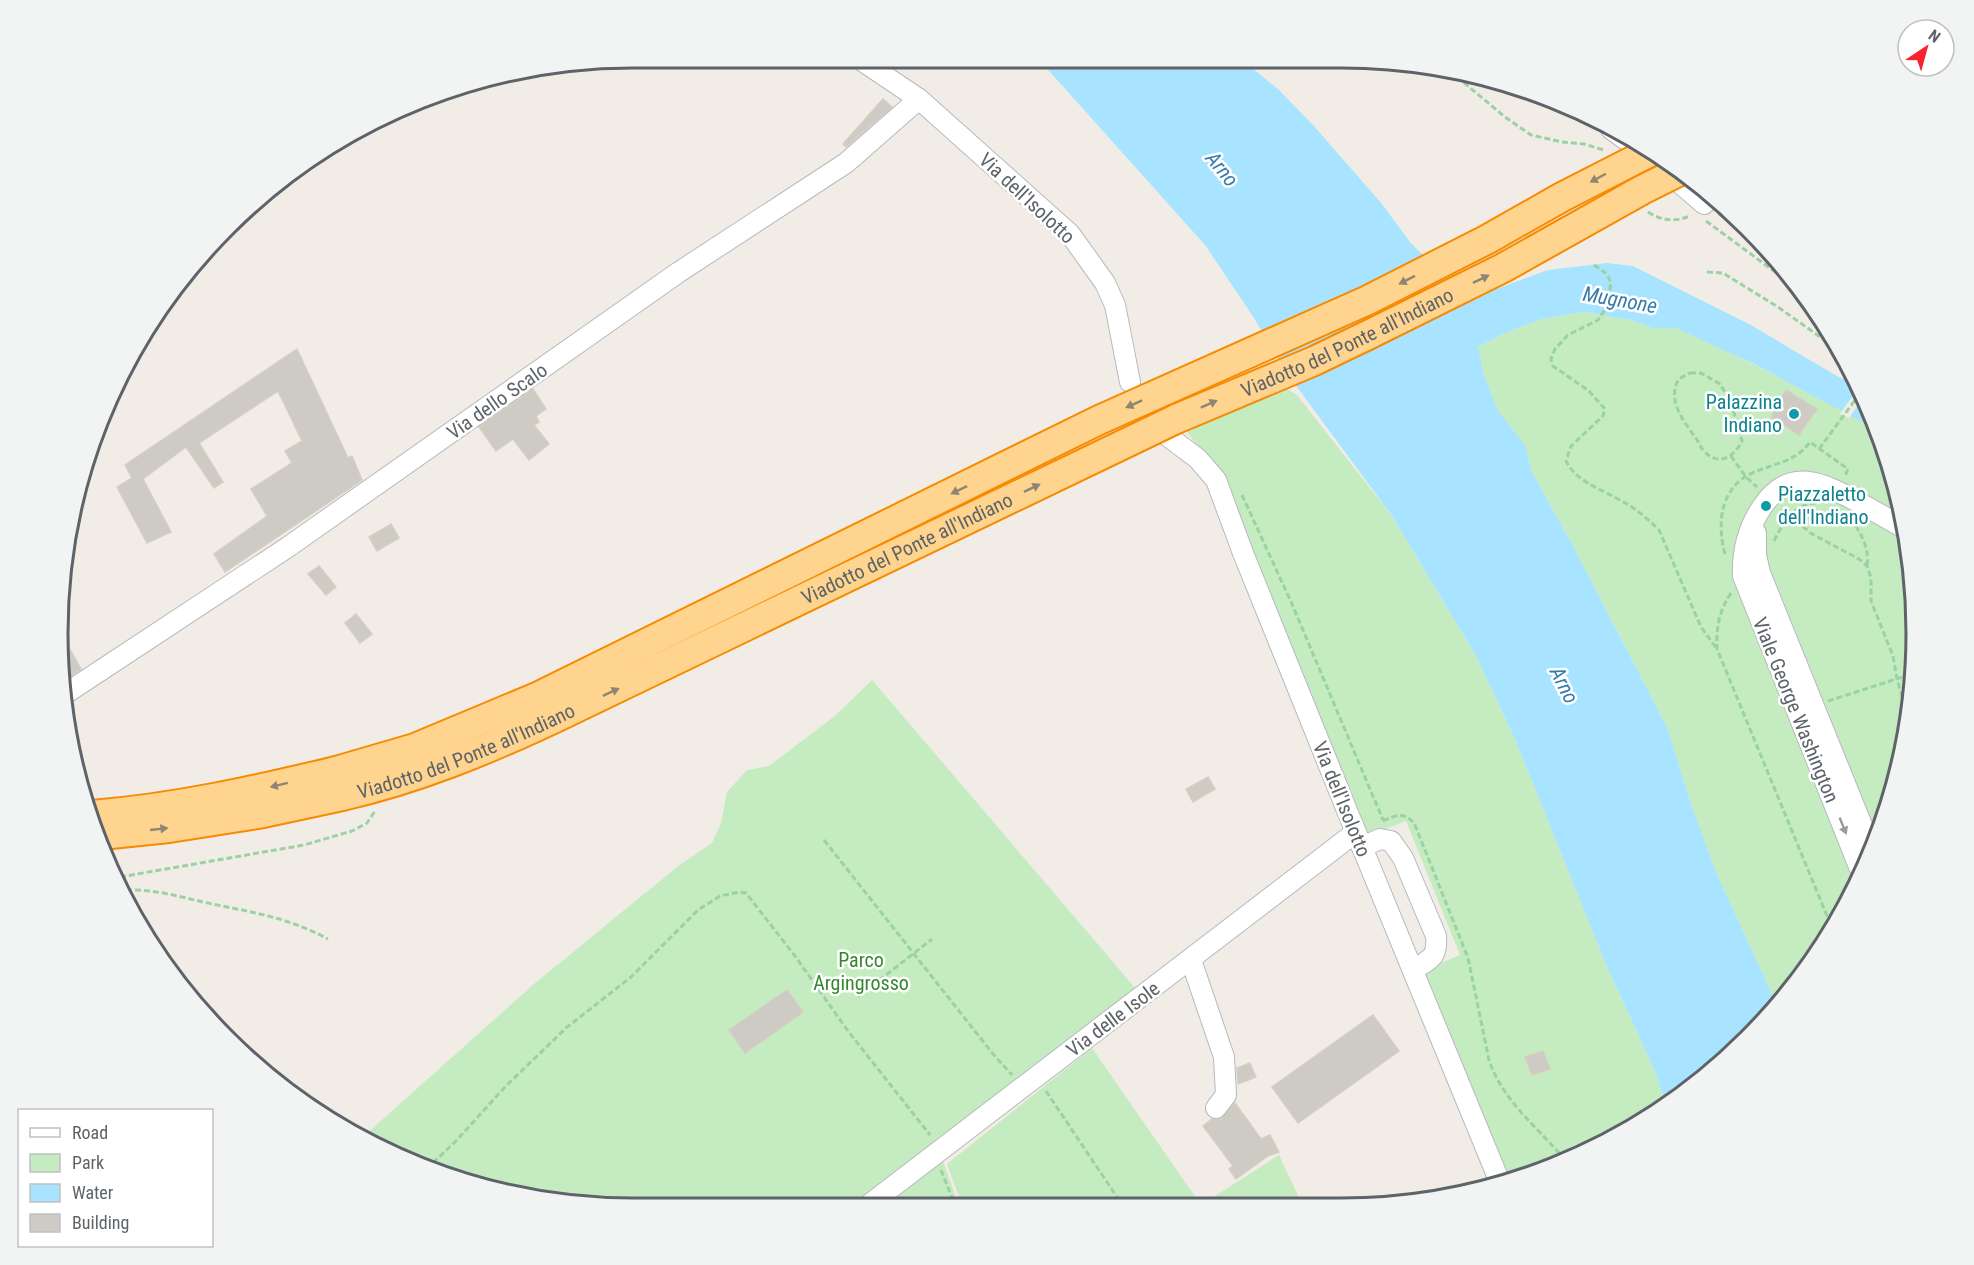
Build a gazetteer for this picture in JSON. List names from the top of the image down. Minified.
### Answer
{"streets":{"highway":["Viadotto del Ponte all'Indiano"],"street":["Via dell'Isolotto","Via dello Scalo","Viale George Washington","Via delle Isole"]},"crossings":[["Via dell'Isolotto","Via dello Scalo"],["Via dell'Isolotto","Via delle Isole"]],"water":["Arno","Mugnone"],"parks":["Parco Argingrosso"],"places":["Palazzina Indiano","Piazzaletto dell'Indiano"],"legend":["Road","Park","Water","Building"],"north":"top right"}
